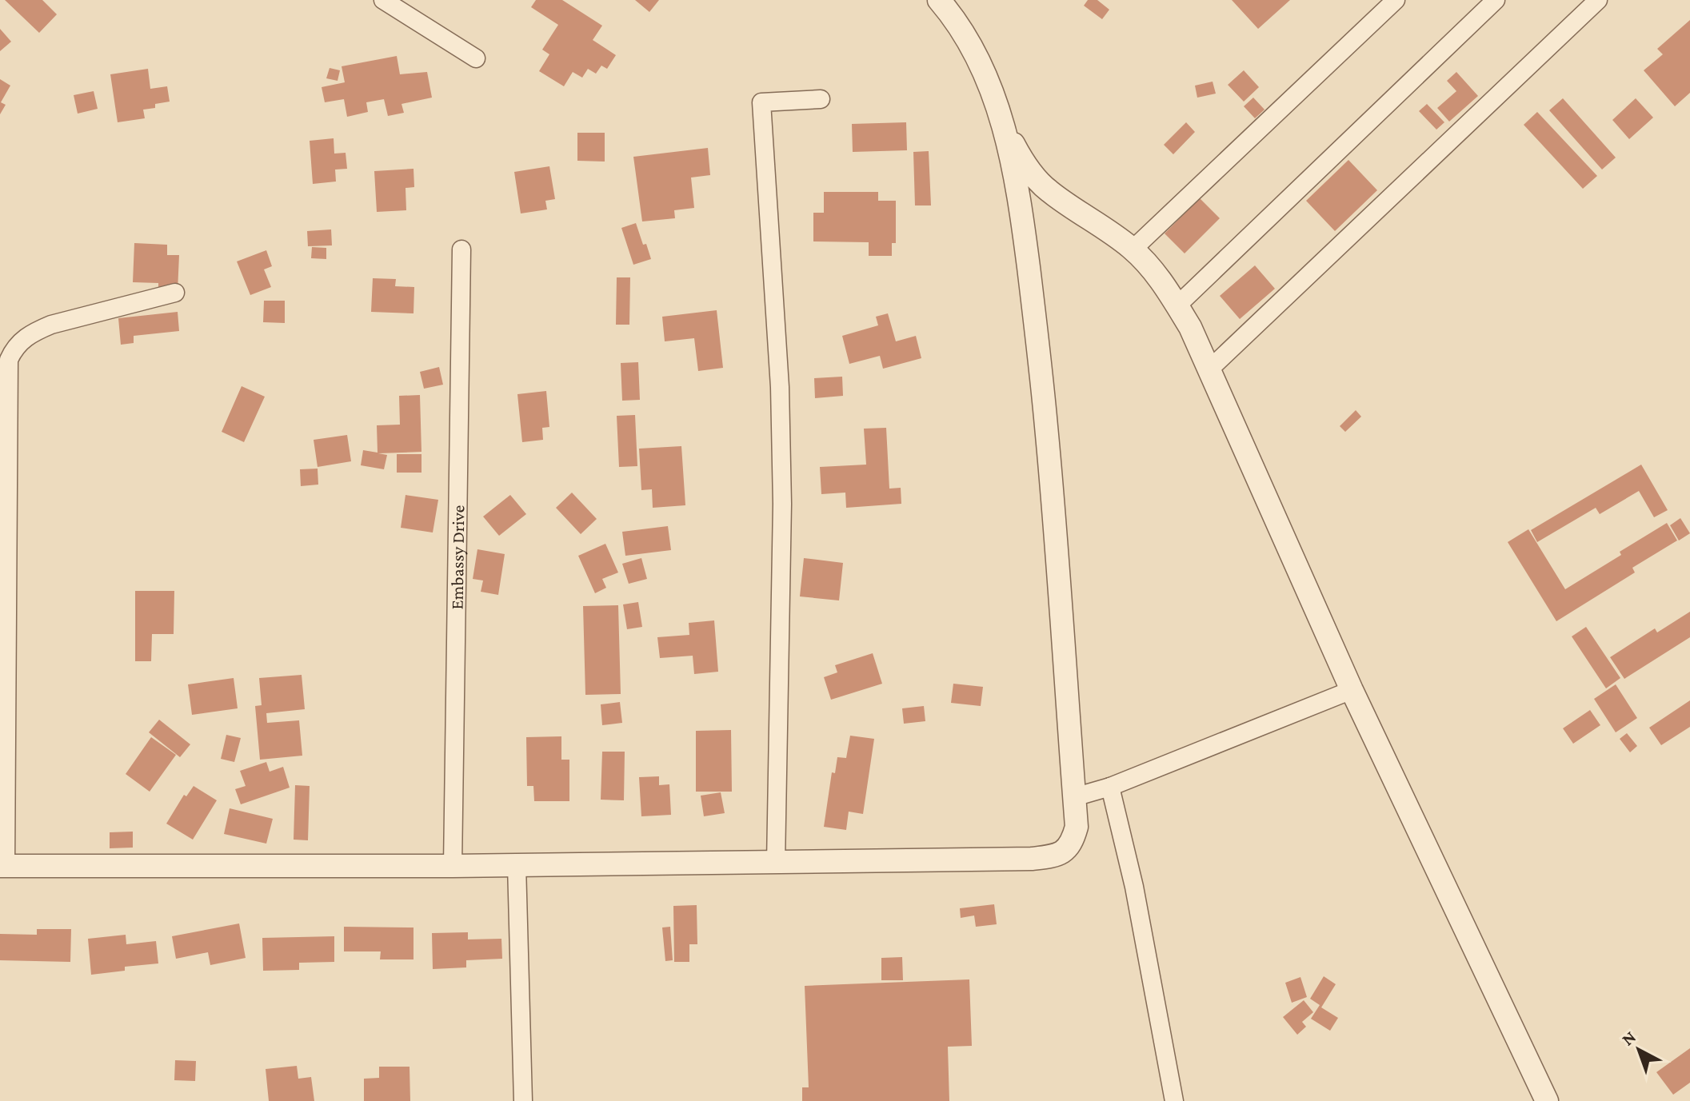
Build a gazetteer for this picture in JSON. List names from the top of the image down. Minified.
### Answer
{"streets":{"street":["Embassy Drive"]},"north":"top left"}
